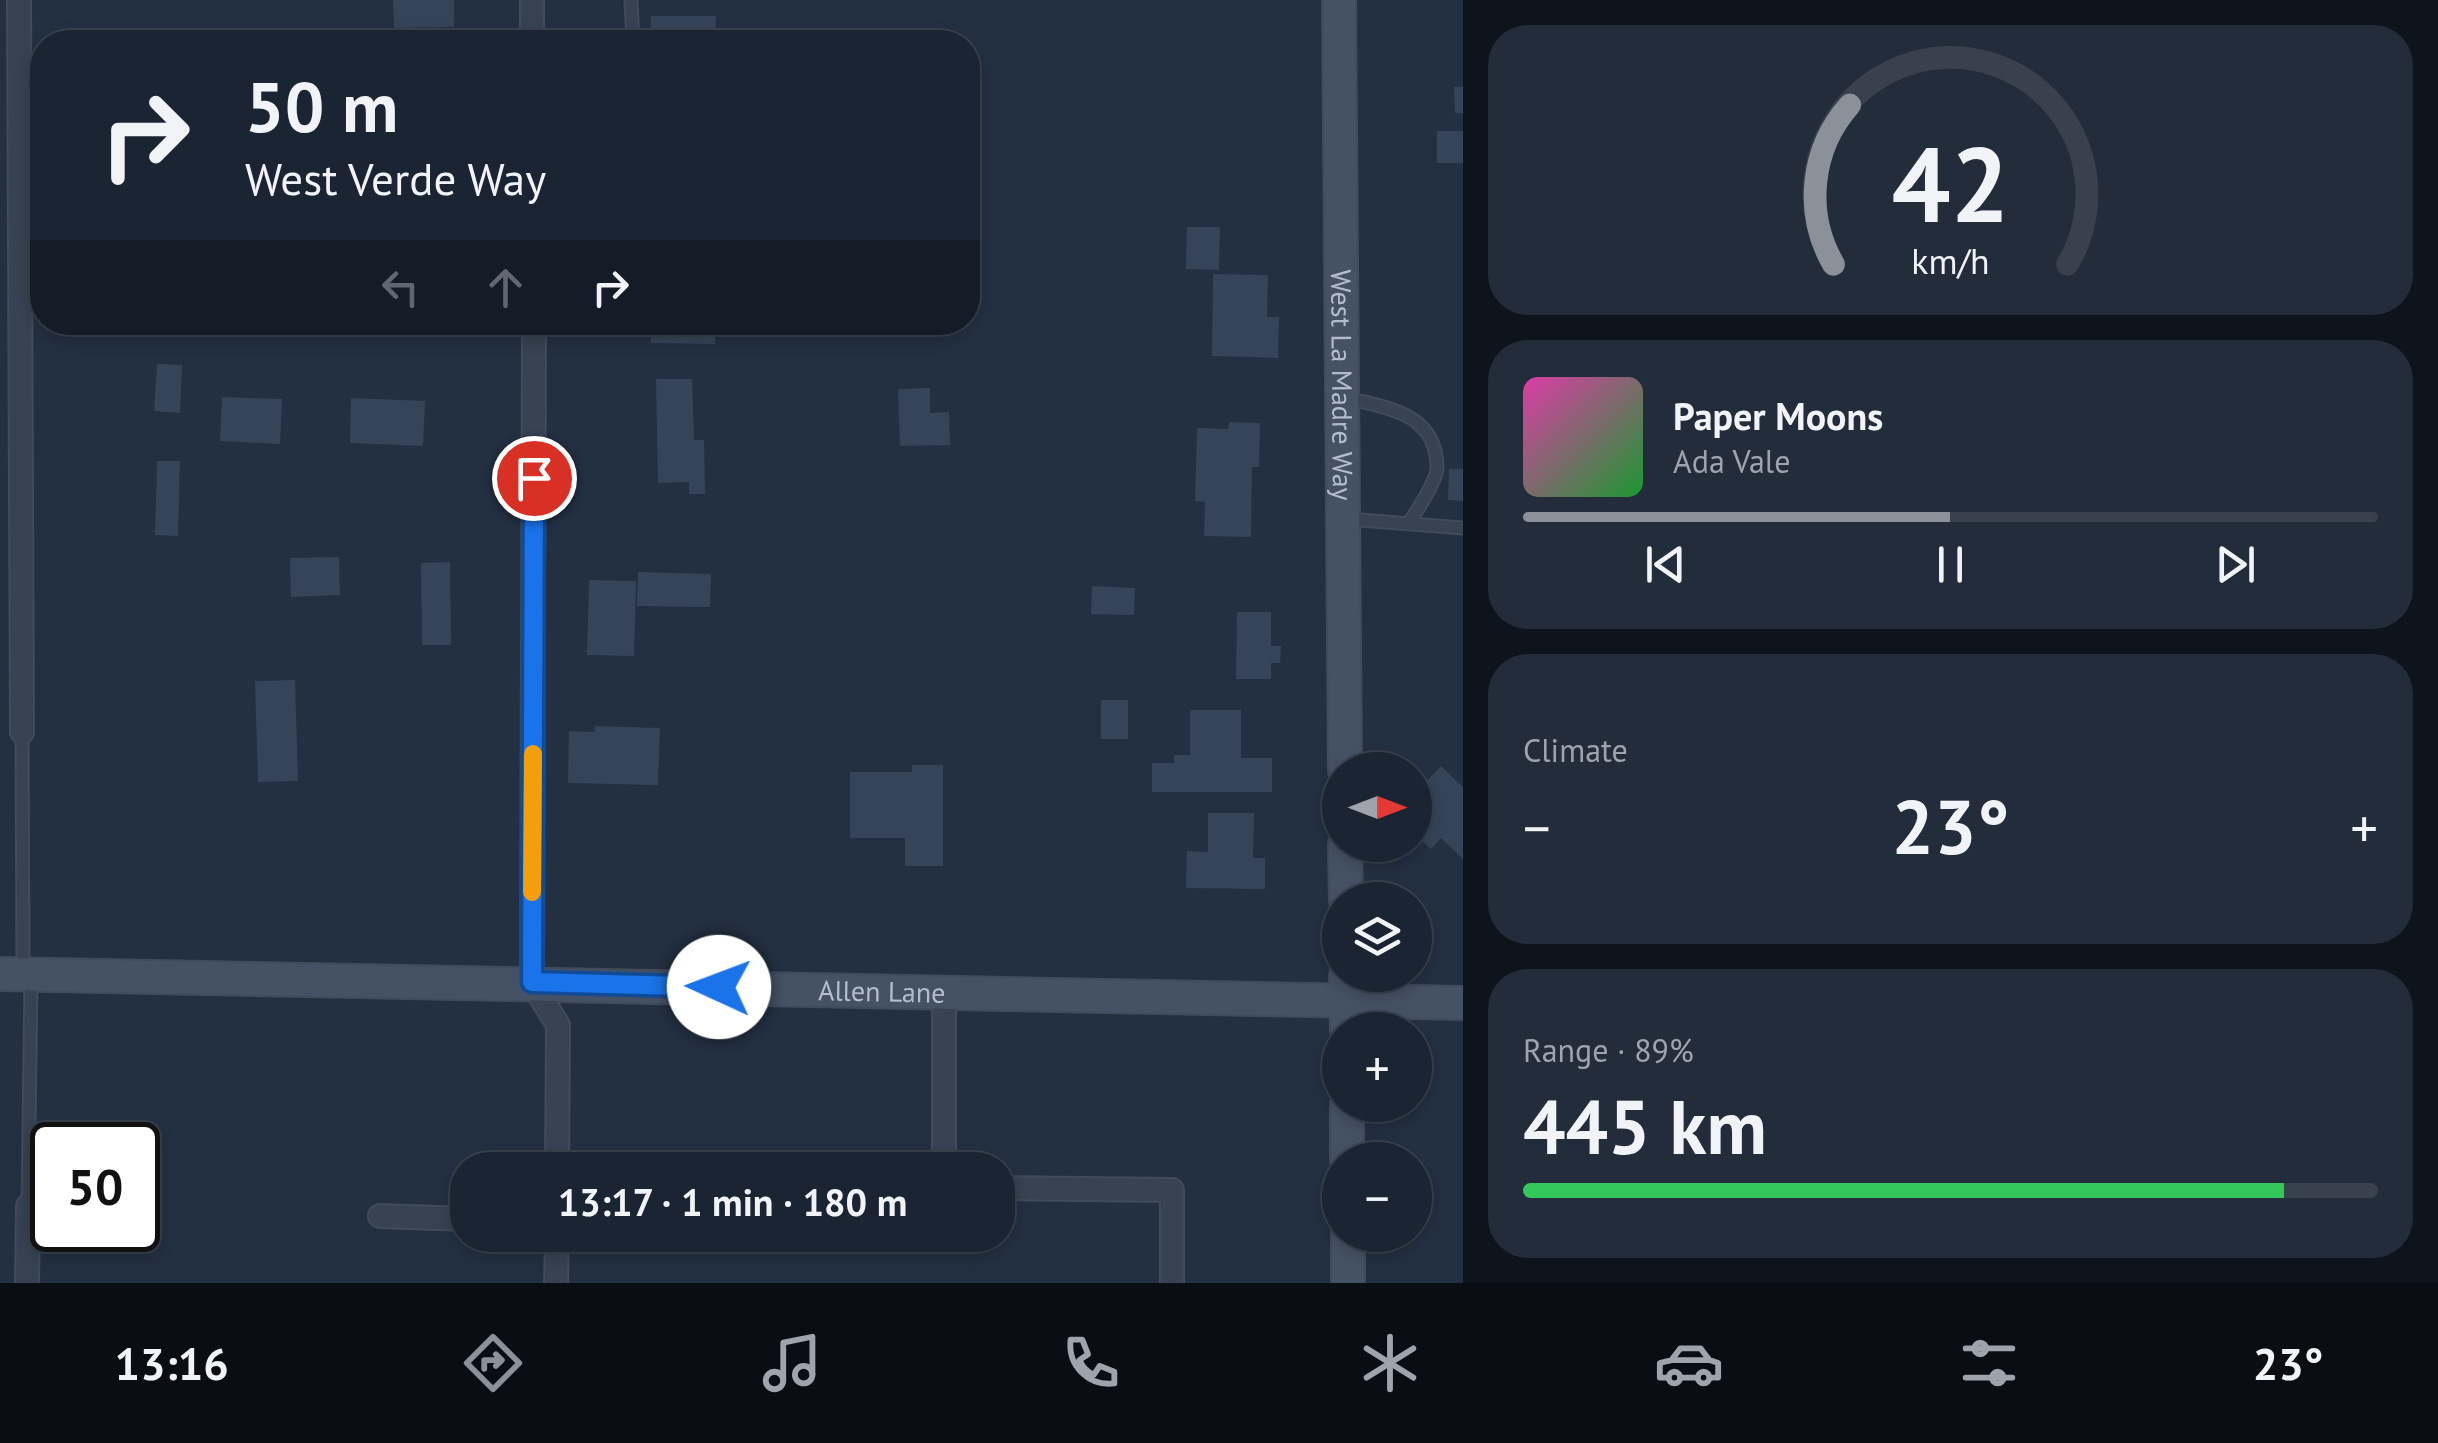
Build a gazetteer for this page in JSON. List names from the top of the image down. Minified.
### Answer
{"streets":{"main road":["West La Madre Way","Allen Lane"]},"north":"right","page":{"turn":["50 m","West Verde Way"],"song":["Paper Moons","Ada Vale"],"tile":["Climate",["Range · 89%","445 km"]],"map_buttons":["+","−"],"heat":["−","23°","+"],"limit":"50","trip":"13:17 · 1 min · 180 m","tabs":["13:16","23°"],"gauge":["42","km/h"]}}
